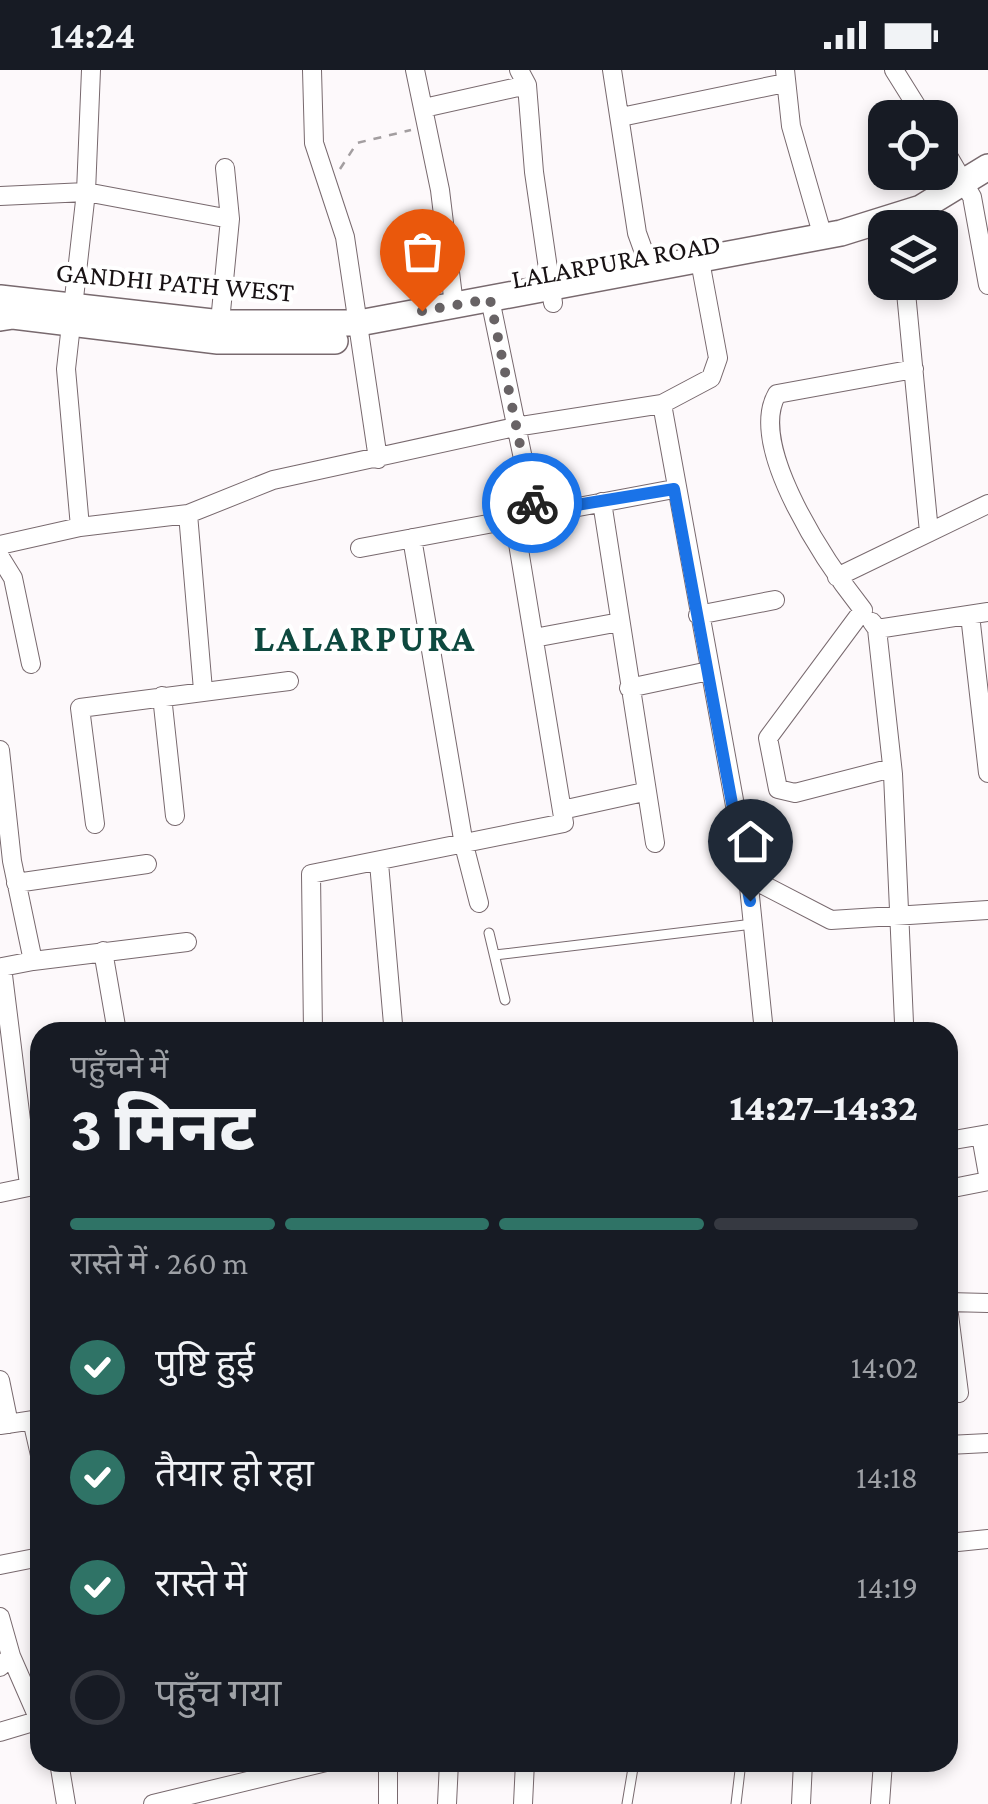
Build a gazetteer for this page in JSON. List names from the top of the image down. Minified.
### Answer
{"streets":{"street":["LALARPURA ROAD","GANDHI PATH WEST"]},"crossings":[["LALARPURA ROAD","GANDHI PATH WEST"]],"districts":["LALARPURA"],"page":{"status":"14:24","heading":["3 मिनट","पहुँचने में","14:27–14:32"],"bar":"रास्ते में · 260 m","list":[["पुष्टि हुई","14:02"],["तैयार हो रहा","14:18"],["रास्ते में","14:19"],"पहुँच गया"]}}
